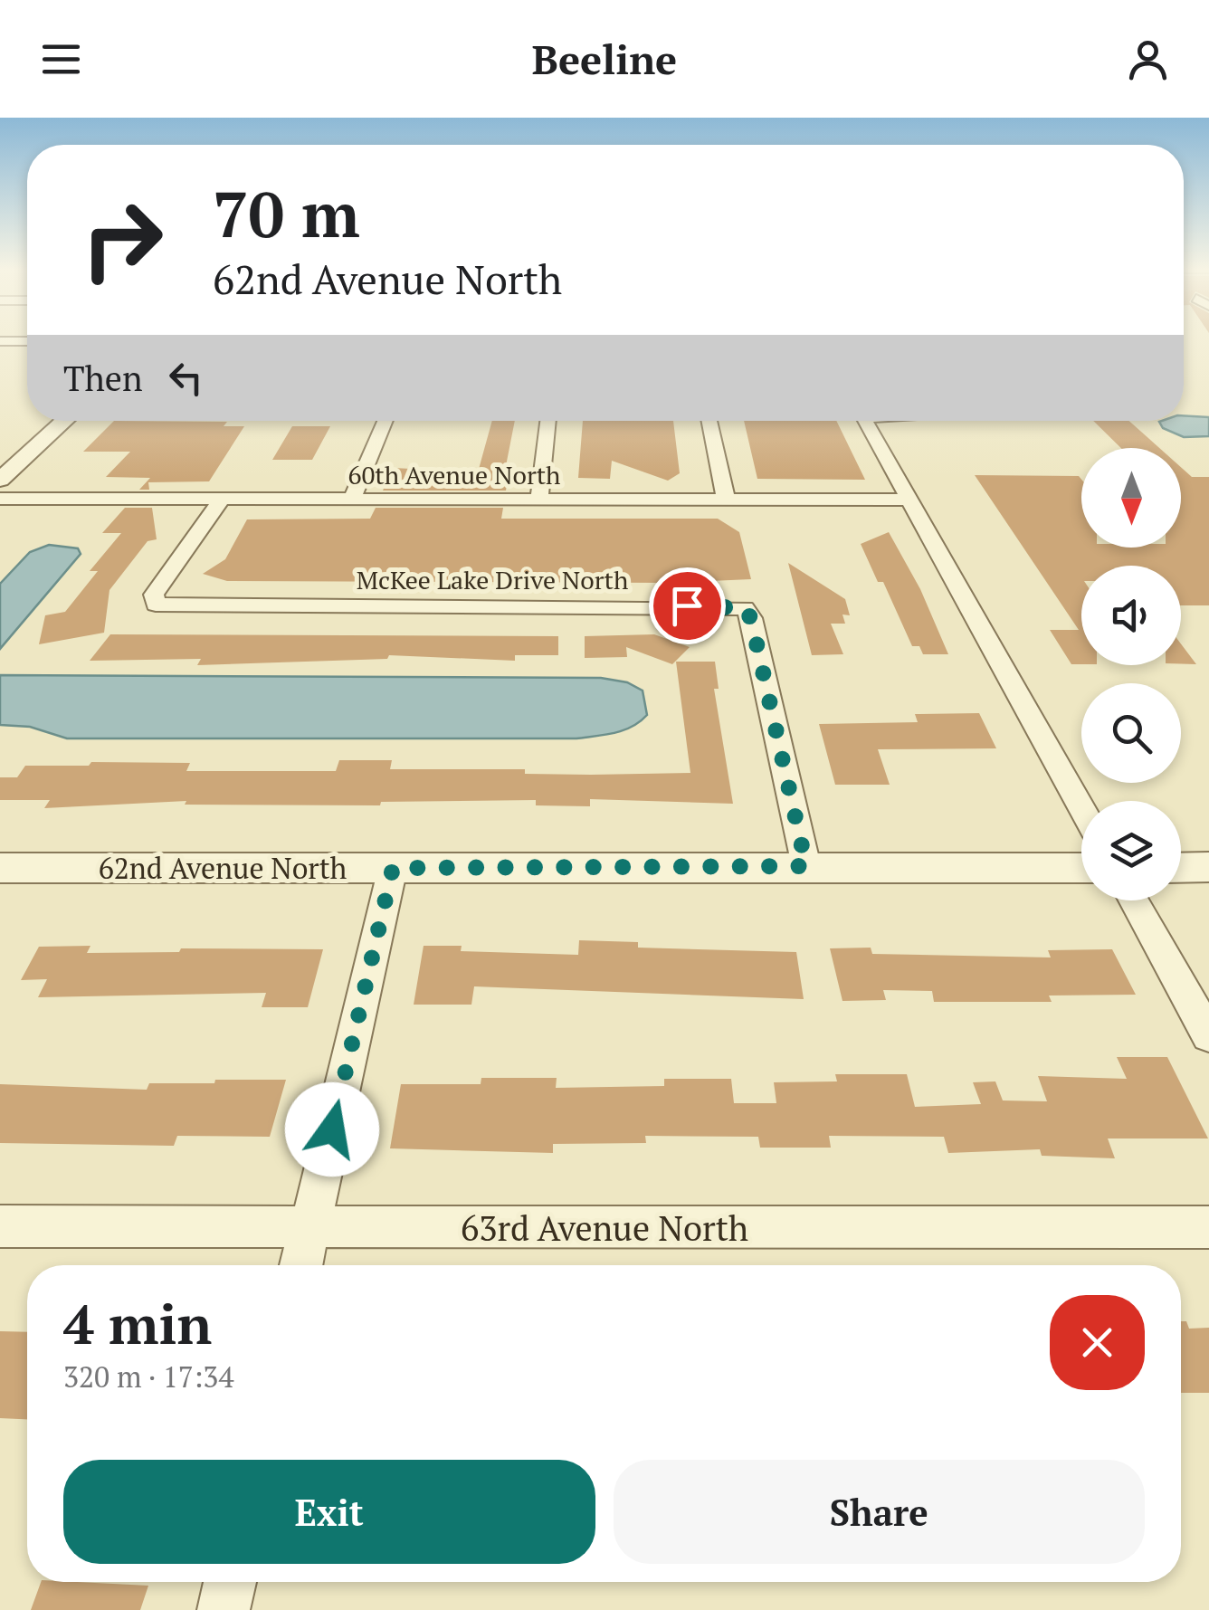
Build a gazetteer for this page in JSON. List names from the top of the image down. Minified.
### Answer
{"streets":{"street":["60th Avenue North","McKee Lake Drive North","62nd Avenue North","63rd Avenue North"]},"crossings":[["60th Avenue North","McKee Lake Drive North"],["McKee Lake Drive North","62nd Avenue North"]],"north":"bottom","page":{"header":"Beeline","turn":["70 m","62nd Avenue North"],"then":"Then","heading":["4 min","320 m · 17:34"],"buttons":["Exit","Share"]}}
